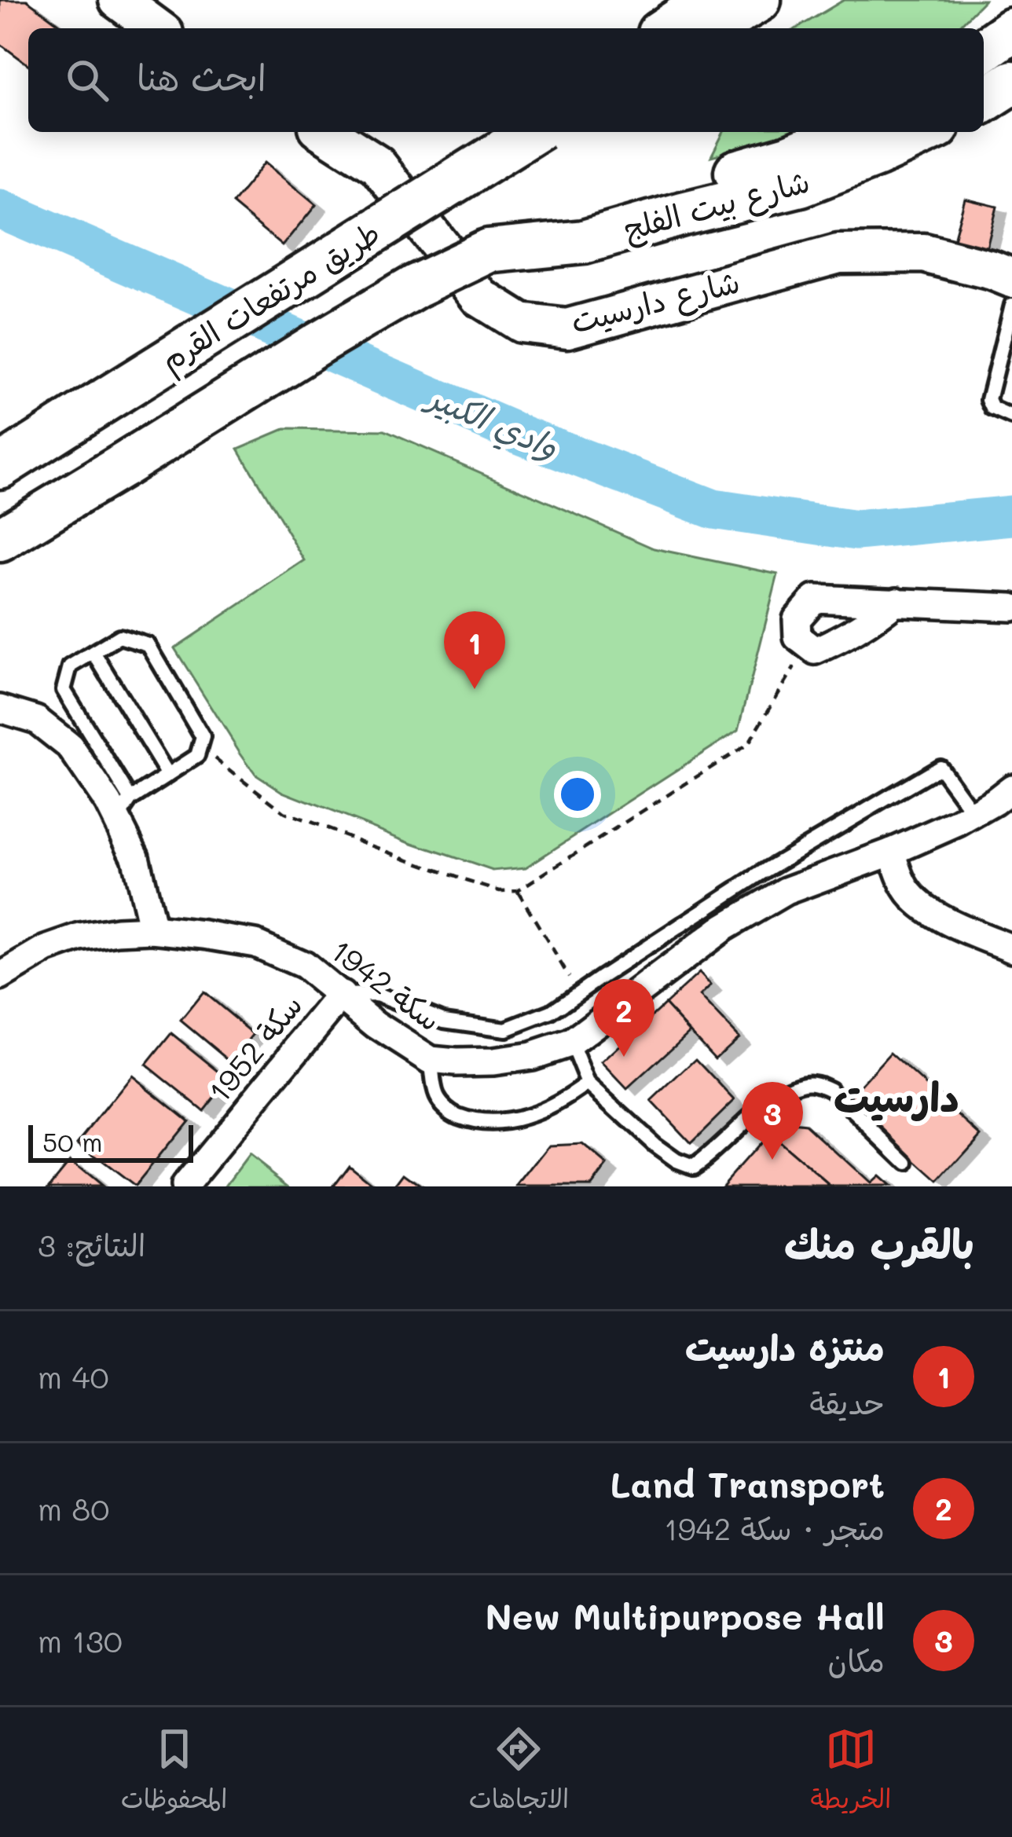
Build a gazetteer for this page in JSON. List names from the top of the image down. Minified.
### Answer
{"streets":{"main road":["شارع بيت الفلج","طريق مرتفعات القرم"],"street":["شارع دارسيت","سكة 1942","سكة 1952"]},"crossings":[["سكة 1942","سكة 1952"]],"districts":["دارسيت"],"water":["وادي الكبير"],"scale_bar":"50 m","page":{"search":"ابحث هنا","pins":["1","2","3"],"scale":"50 m","heading":["بالقرب منك","النتائج: 3"],"list":[{"mark":"1","name":"منتزه دارسيت","note":"حديقة","value":"40 m"},{"mark":"2","name":"Land Transport","note":"متجر · سكة 1942","value":"80 m"},{"mark":"3","name":"New Multipurpose Hall","note":"مكان","value":"130 m"}],"nav":["الخريطة","الاتجاهات","المحفوظات"]}}
